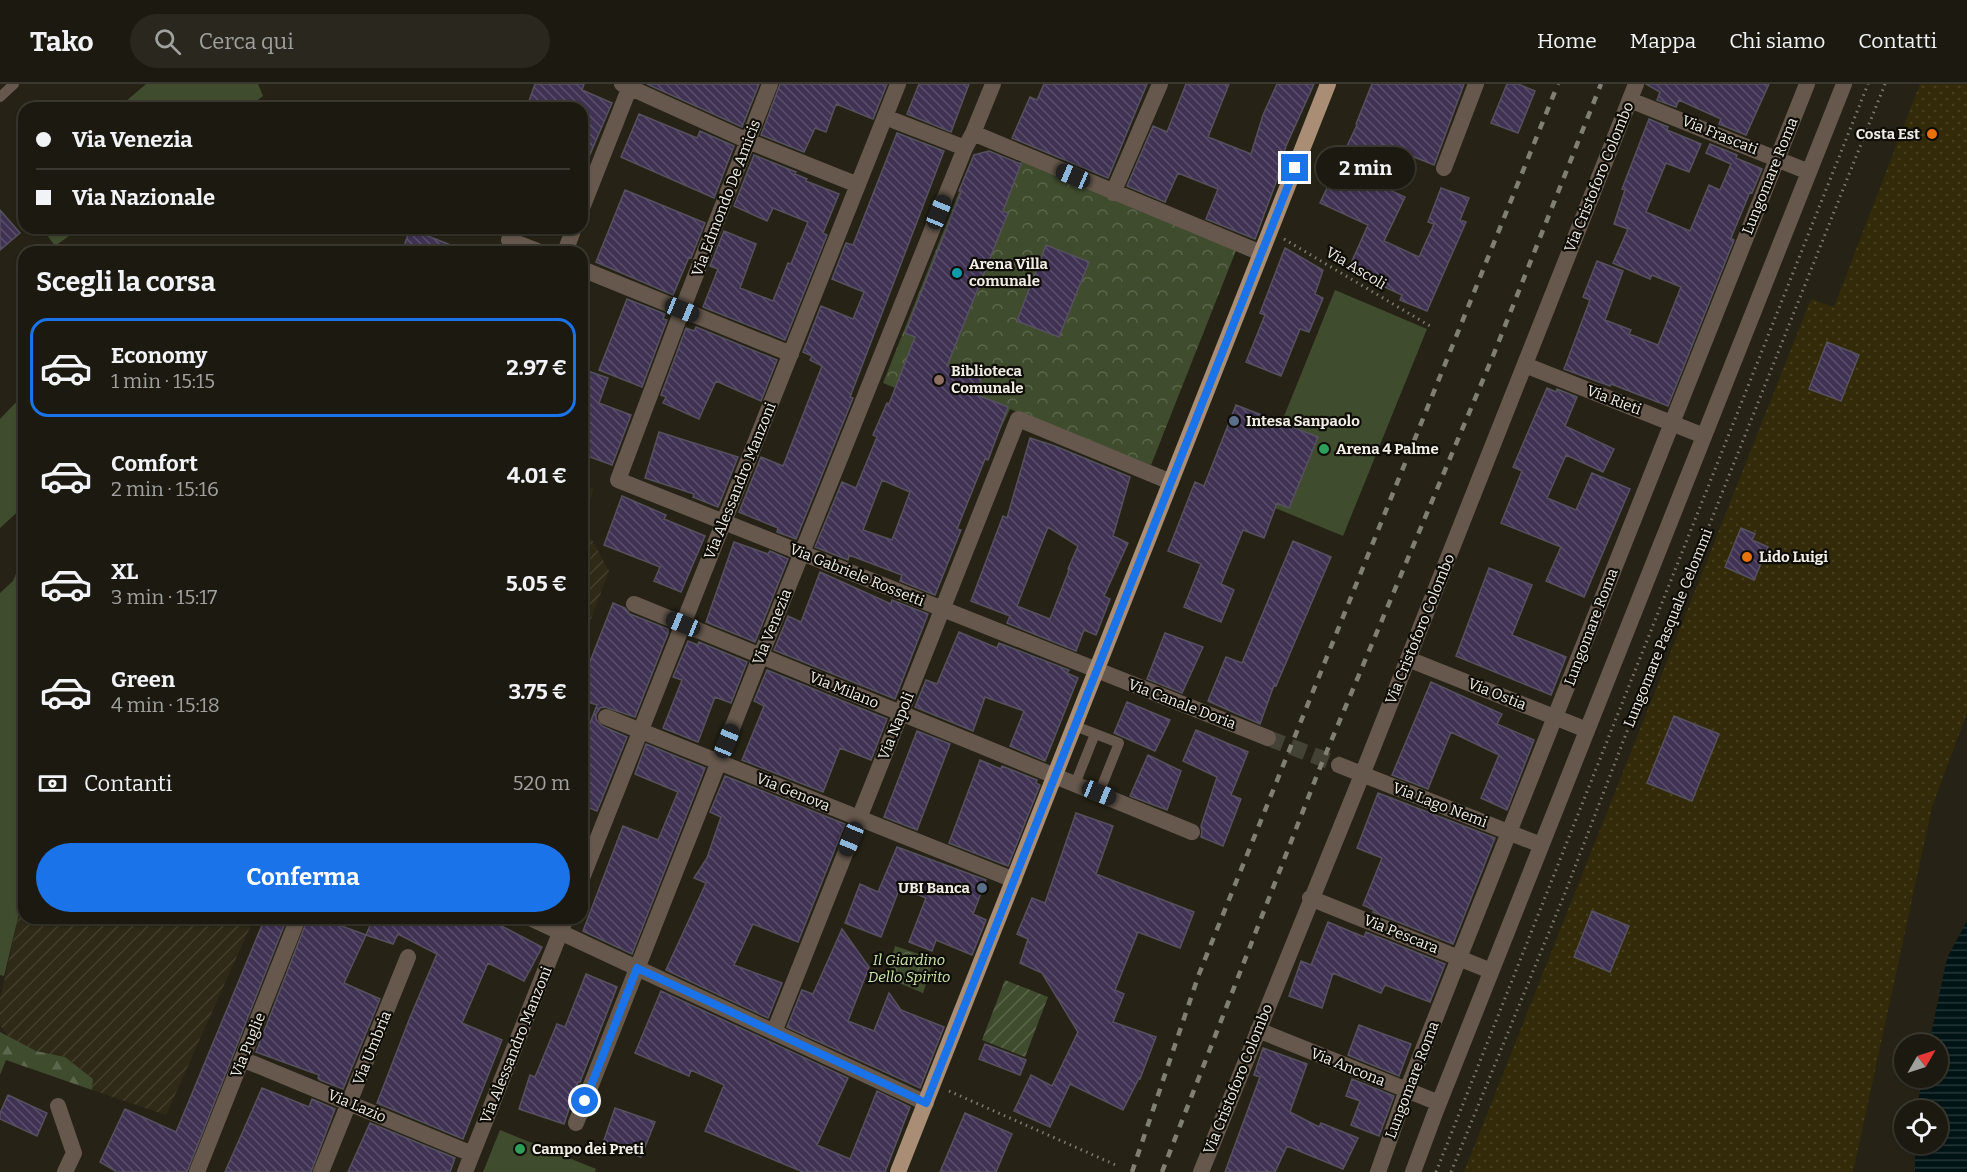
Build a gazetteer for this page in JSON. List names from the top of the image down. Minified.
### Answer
{"streets":{"street":["Via Frascati","Lungomare Roma","Via Cristoforo Colombo","Via Edmondo De Amicis","Via Rieti","Via Alessandro Manzoni","Via Gabriele Rossetti","Via Venezia","Via Milano","Via Ostia","Via Canale Doria","Via Napoli","Via Genova","Via Lago Nemi","Via Pescara","Via Puglie","Via Umbria","Via Ancona","Via Lazio"],"path":["Via Ascoli","Lungomare Pasquale Celommi"]},"crossings":[["Via Frascati","Lungomare Roma"],["Via Frascati","Via Cristoforo Colombo"],["Lungomare Roma","Via Rieti"],["Lungomare Roma","Via Ostia"],["Lungomare Roma","Via Lago Nemi"],["Lungomare Roma","Via Pescara"],["Lungomare Roma","Via Ancona"],["Via Cristoforo Colombo","Via Rieti"],["Via Cristoforo Colombo","Via Ostia"],["Via Cristoforo Colombo","Via Lago Nemi"],["Via Cristoforo Colombo","Via Pescara"],["Via Cristoforo Colombo","Via Ancona"],["Via Edmondo De Amicis","Via Gabriele Rossetti"],["Via Alessandro Manzoni","Via Gabriele Rossetti"],["Via Alessandro Manzoni","Via Milano"],["Via Alessandro Manzoni","Via Genova"],["Via Alessandro Manzoni","Via Lazio"],["Via Gabriele Rossetti","Via Venezia"],["Via Gabriele Rossetti","Via Canale Doria"],["Via Gabriele Rossetti","Via Napoli"],["Via Venezia","Via Milano"],["Via Venezia","Via Genova"],["Via Milano","Via Napoli"],["Via Napoli","Via Genova"],["Via Puglie","Via Lazio"],["Via Umbria","Via Lazio"]],"parks":["Il Giardino Dello Spirito"],"places":["Costa Est","Arena Villa comunale","Biblioteca Comunale","Intesa Sanpaolo","Arena 4 Palme","Lido Luigi","UBI Banca","Campo dei Preti"],"north":"top right","page":{"header":"Tako","search":"Cerca qui","nav":["Home","Mappa","Chi siamo","Contatti"],"banner":["Via Venezia","Via Nazionale"],"bubble":"2 min","heading":"Scegli la corsa","list":[{"name":"Economy","note":"1 min · 15:15","value":"2.97 €"},{"name":"Comfort","note":"2 min · 15:16","value":"4.01 €"},{"name":"XL","note":"3 min · 15:17","value":"5.05 €"},{"name":"Green","note":"4 min · 15:18","value":"3.75 €"}],"pay":["Contanti","520 m"],"buttons":"Conferma"}}
